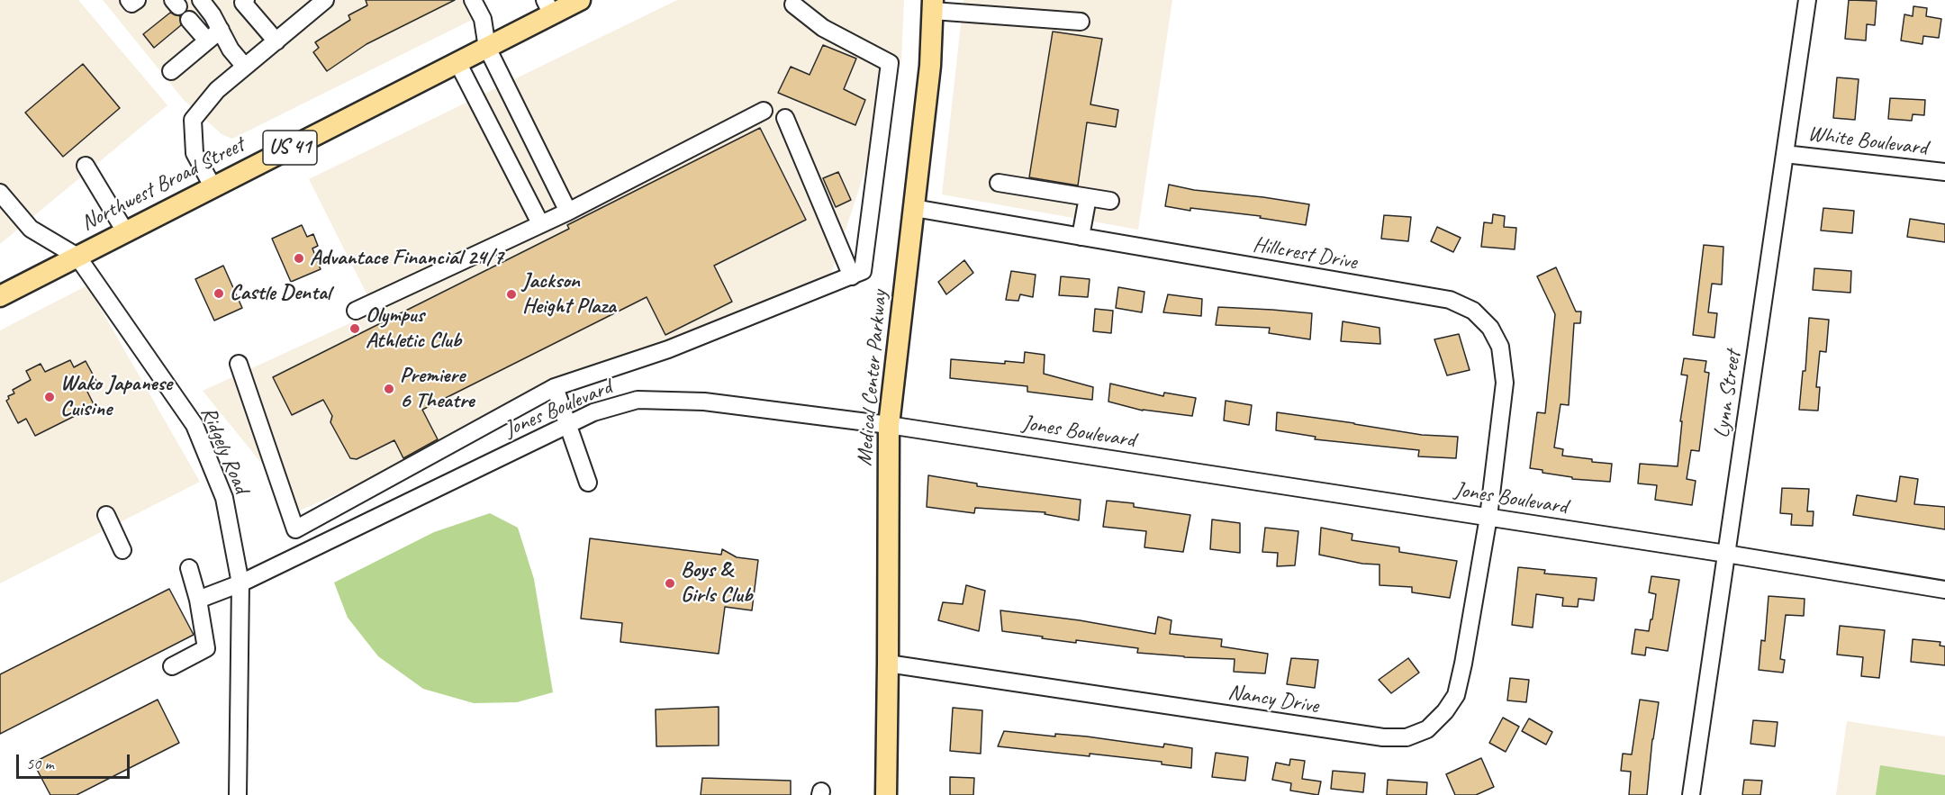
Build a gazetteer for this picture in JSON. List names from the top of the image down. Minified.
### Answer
{"streets":{"main road":["US 41","Northwest Broad Street","Medical Center Parkway"],"street":["White Boulevard","Hillcrest Drive","Lynn Street","Jones Boulevard","Ridgely Road","Nancy Drive"]},"crossings":[["White Boulevard","Lynn Street"],["Northwest Broad Street","Ridgely Road"],["Hillcrest Drive","Medical Center Parkway"],["Hillcrest Drive","Jones Boulevard"],["Hillcrest Drive","Nancy Drive"],["Medical Center Parkway","Jones Boulevard"],["Medical Center Parkway","Nancy Drive"],["Lynn Street","Jones Boulevard"],["Jones Boulevard","Ridgely Road"],["Jones Boulevard","Nancy Drive"]],"places":["Advantace Financial 24/7","Castle Dental","Jackson Height Plaza","Olympus Athletic Club","Premiere 6 Theatre","Wako Japanese Cuisine","Boys & Girls Club"],"scale_bar":"50 m"}
